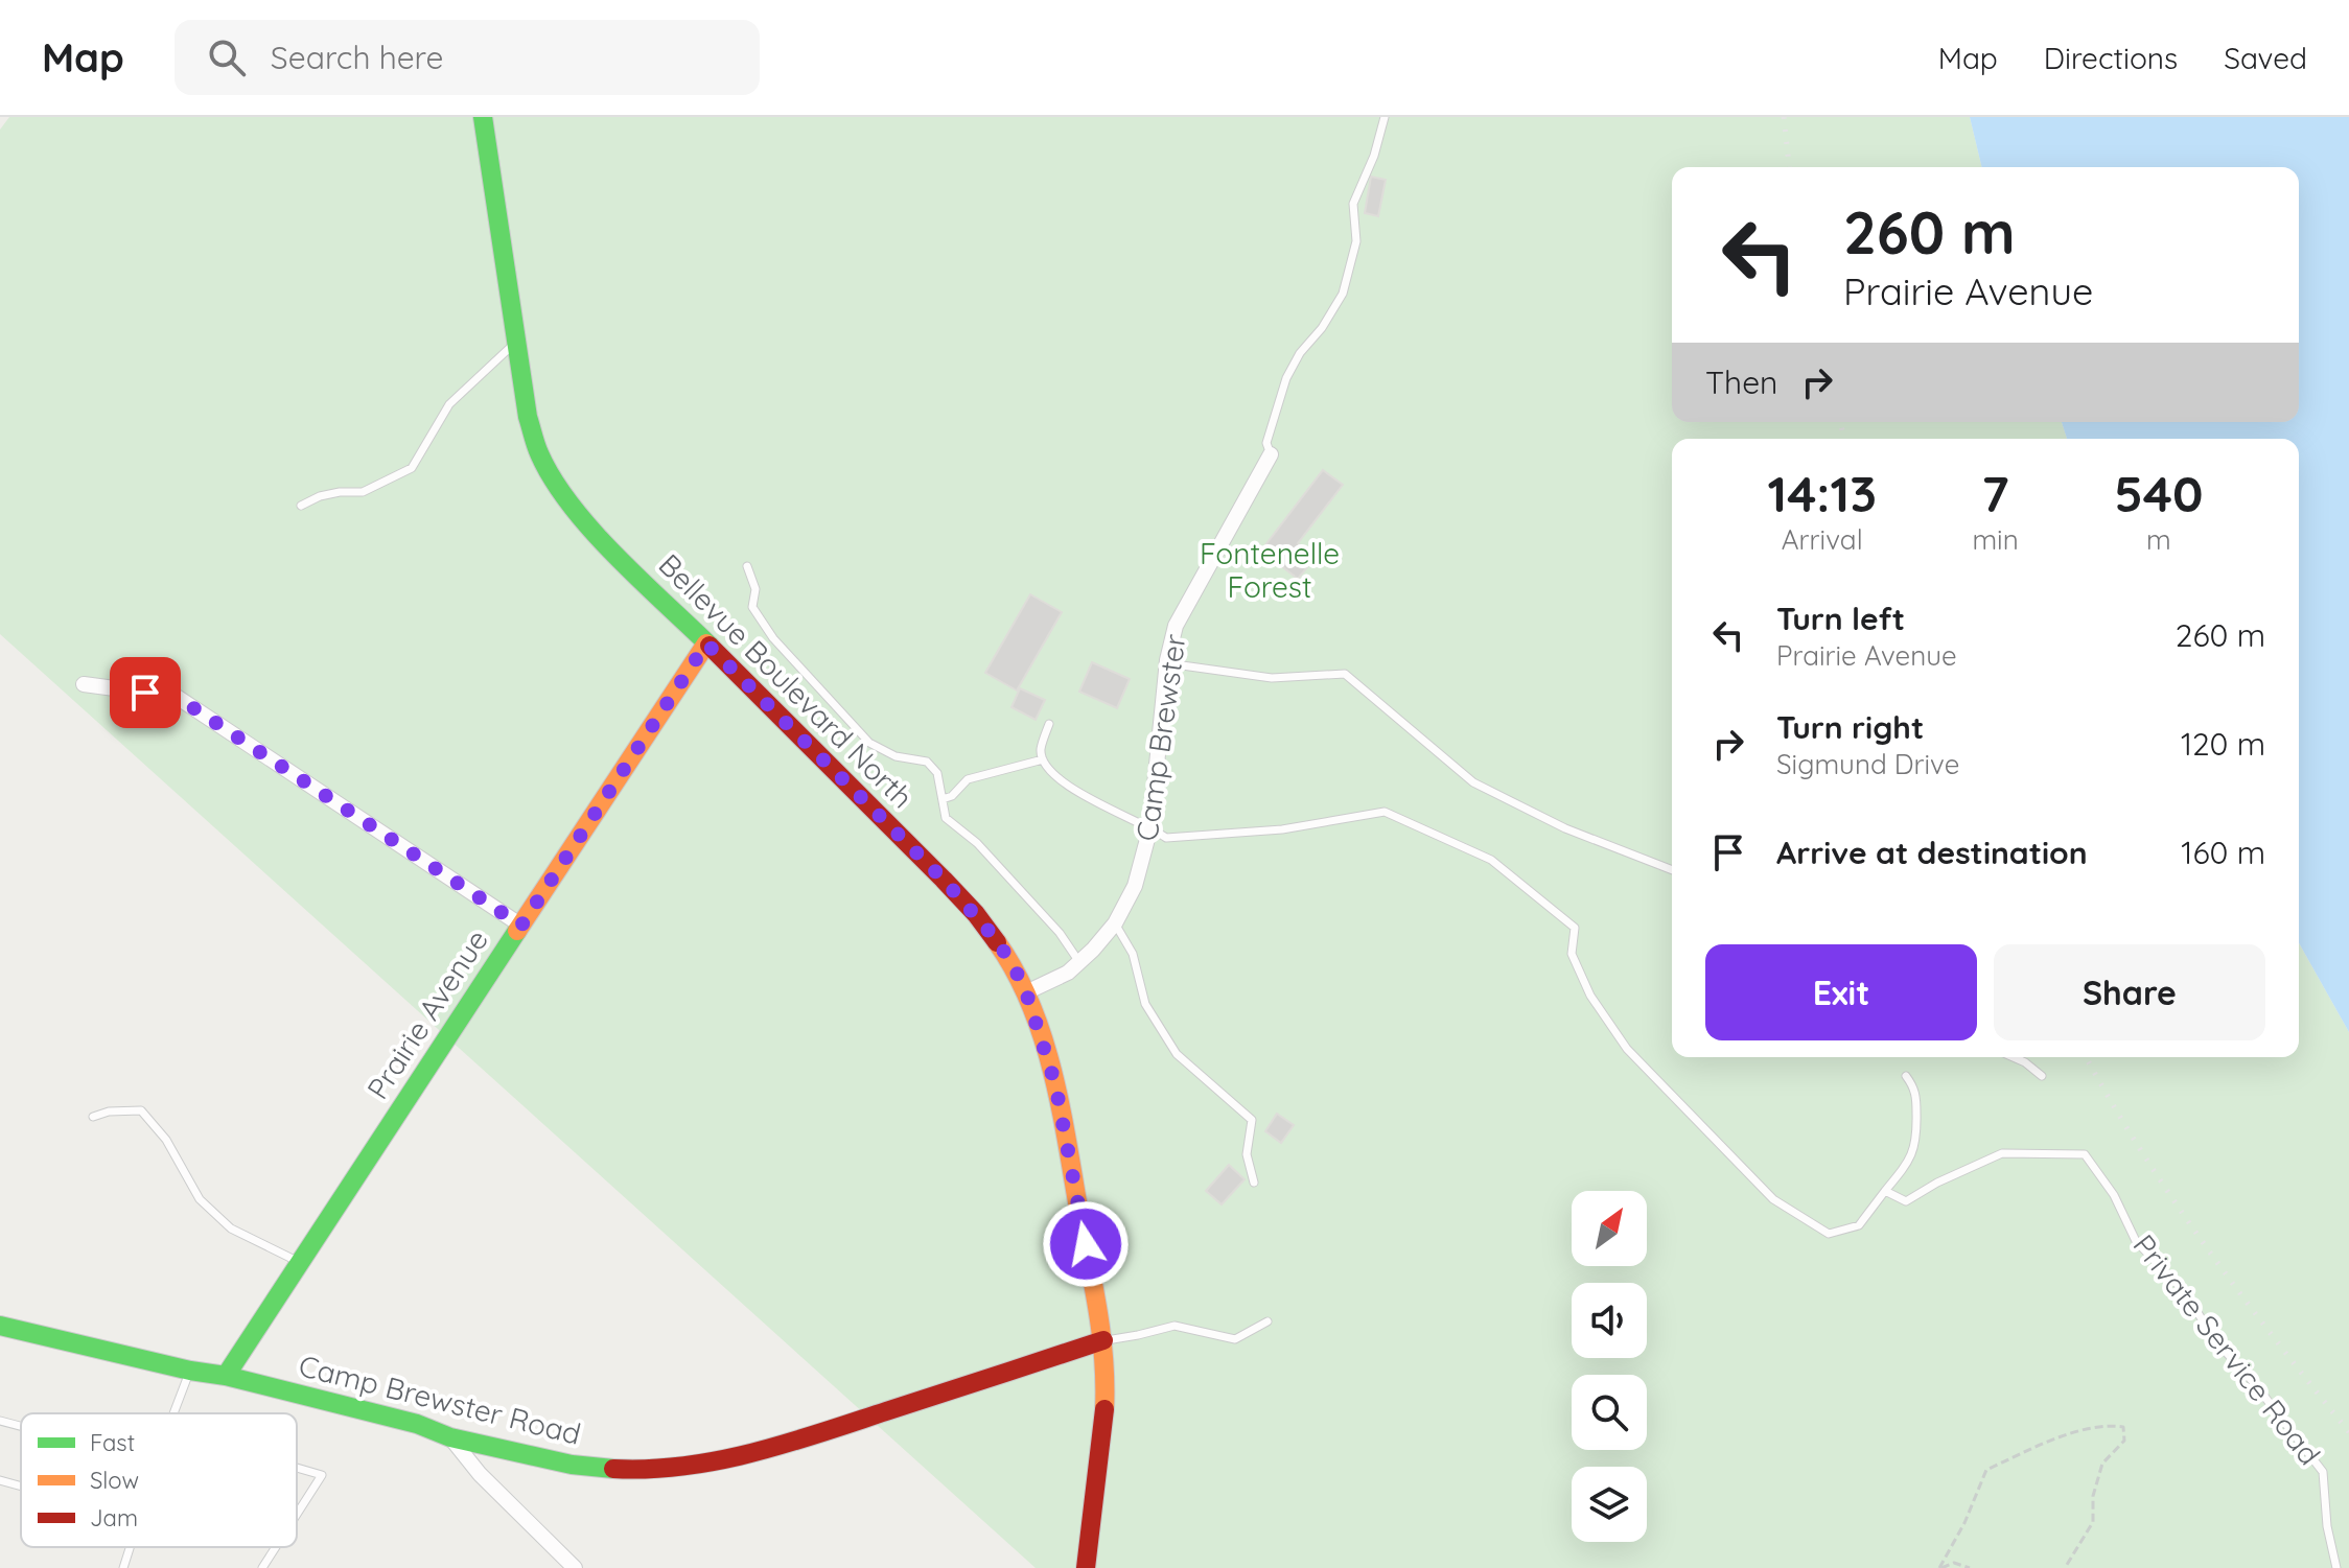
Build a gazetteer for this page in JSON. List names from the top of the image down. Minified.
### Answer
{"streets":{"street":["Bellevue Boulevard North","Camp Brewster","Prairie Avenue","Camp Brewster Road"],"lane":["Private Service Road"]},"crossings":[["Bellevue Boulevard North","Camp Brewster"],["Bellevue Boulevard North","Prairie Avenue"],["Bellevue Boulevard North","Camp Brewster Road"],["Prairie Avenue","Camp Brewster Road"]],"parks":["Fontenelle Forest"],"legend":["Fast","Slow","Jam"],"north":"top right","page":{"header":"Map","search":"Search here","nav":["Map","Directions","Saved"],"turn":["260 m","Prairie Avenue"],"then":"Then","eta":["14:13","Arrival","7","min","540","m"],"list":[{"name":"Turn left","note":"Prairie Avenue","value":"260 m"},{"name":"Turn right","note":"Sigmund Drive","value":"120 m"},{"name":"Arrive at destination","value":"160 m"}],"buttons":["Exit","Share"]}}
